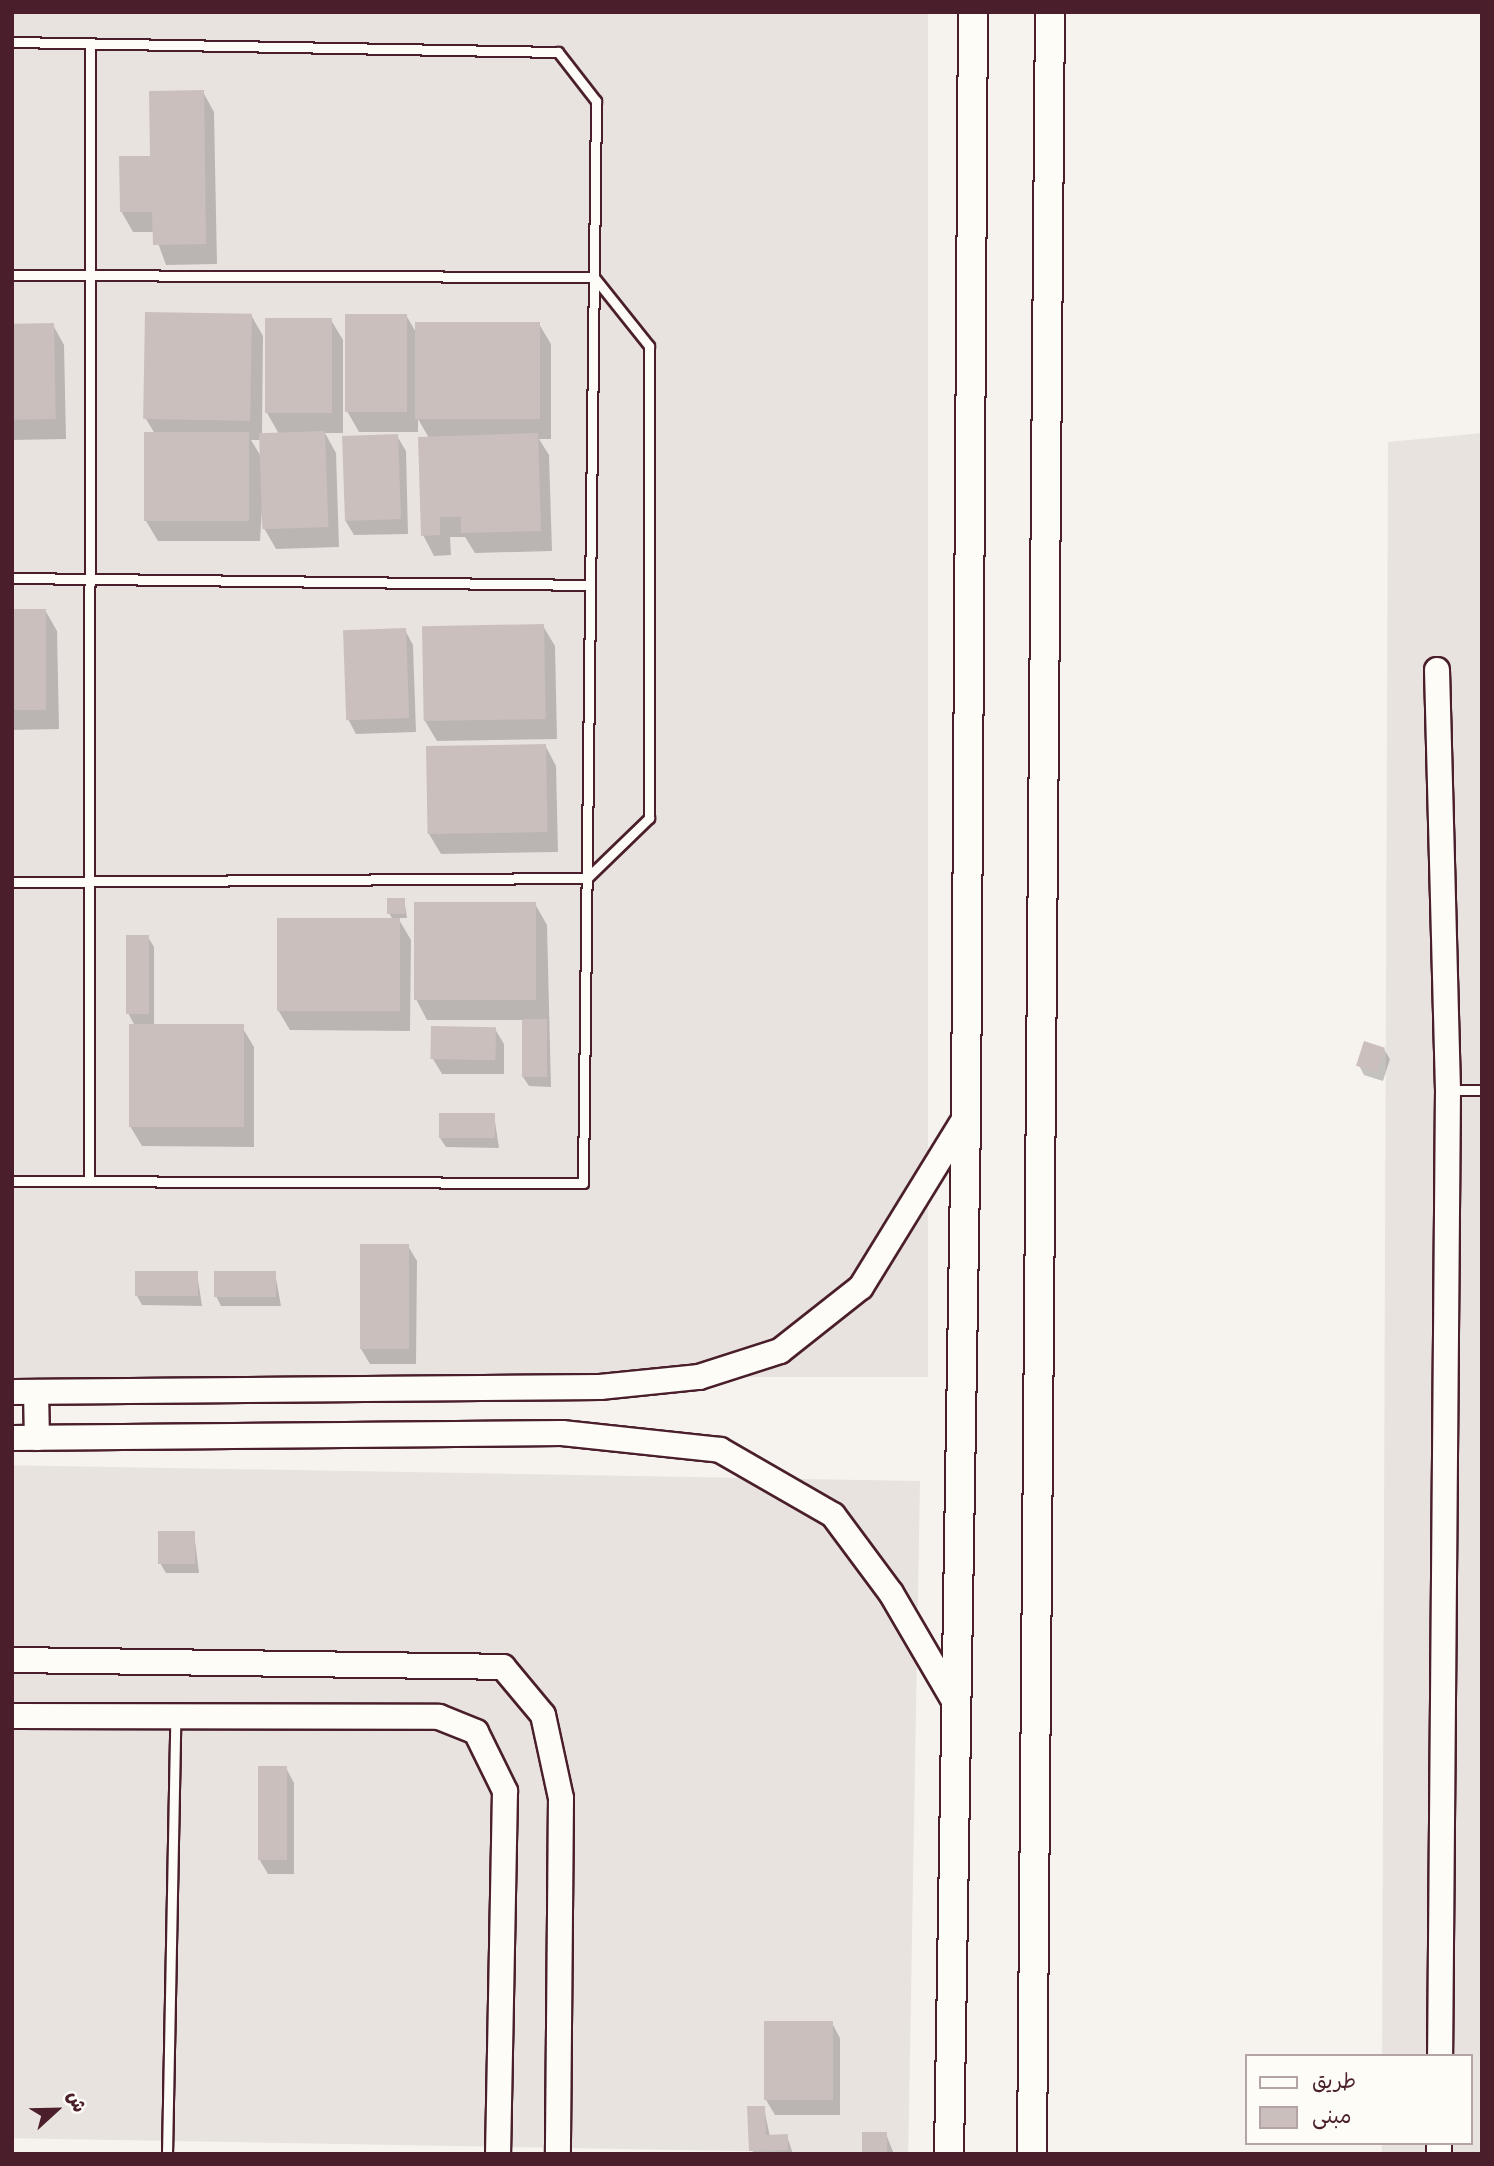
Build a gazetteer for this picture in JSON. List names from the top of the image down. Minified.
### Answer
{"legend":["طريق","مبنى"],"north":"right"}
